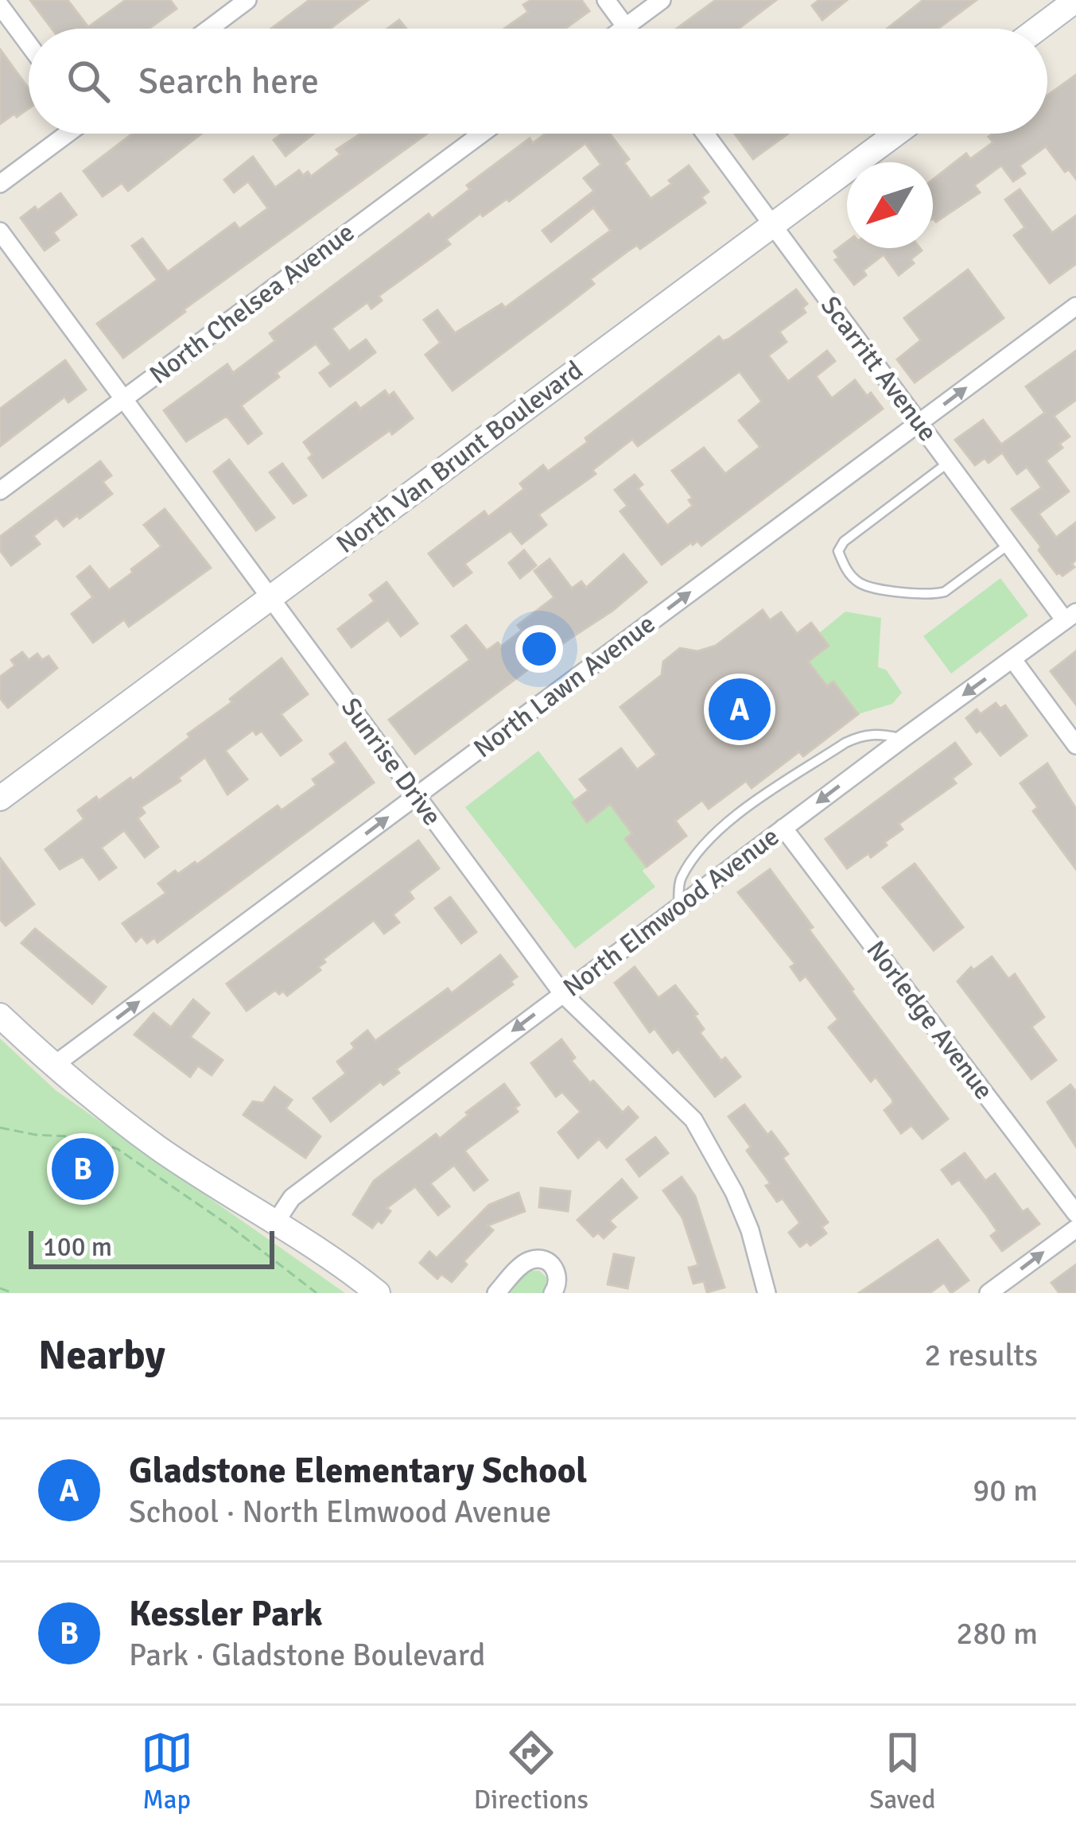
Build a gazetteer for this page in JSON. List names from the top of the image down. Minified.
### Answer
{"streets":{"street":["North Chelsea Avenue","Scarritt Avenue","North Van Brunt Boulevard","North Lawn Avenue","Sunrise Drive","North Elmwood Avenue","Norledge Avenue"]},"crossings":[["North Chelsea Avenue","Sunrise Drive"],["Scarritt Avenue","North Van Brunt Boulevard"],["Scarritt Avenue","North Lawn Avenue"],["Scarritt Avenue","North Elmwood Avenue"],["North Van Brunt Boulevard","Sunrise Drive"],["North Lawn Avenue","Sunrise Drive"],["Sunrise Drive","North Elmwood Avenue"],["North Elmwood Avenue","Norledge Avenue"]],"one_way":["North Lawn Avenue","North Elmwood Avenue"],"scale_bar":"100 m","north":"bottom left","page":{"search":"Search here","pins":["A","B"],"scale":"100 m","heading":["Nearby","2 results"],"list":[{"mark":"A","name":"Gladstone Elementary School","note":"School · North Elmwood Avenue","value":"90 m"},{"mark":"B","name":"Kessler Park","note":"Park · Gladstone Boulevard","value":"280 m"}],"nav":["Map","Directions","Saved"]}}
